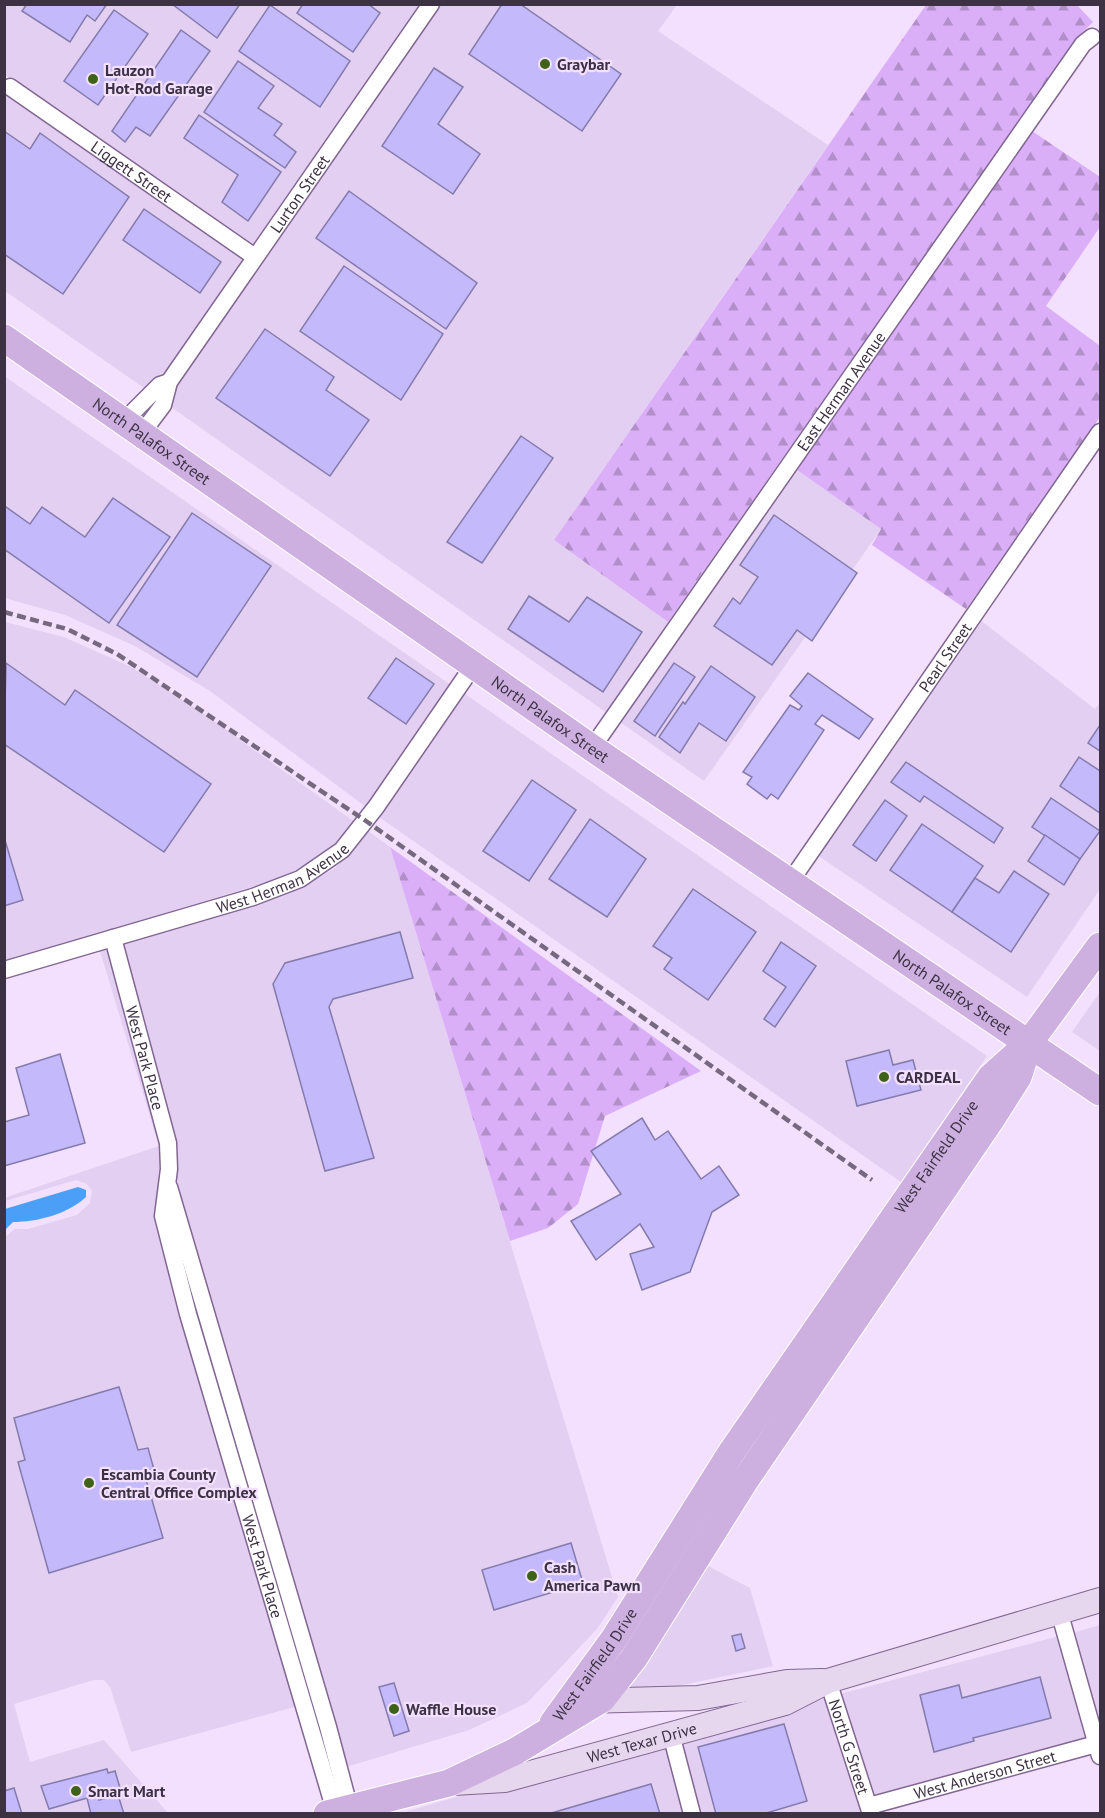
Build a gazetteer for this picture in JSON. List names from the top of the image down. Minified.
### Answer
{"streets":{"main road":["North Palafox Street","West Fairfield Drive","West Texar Drive"],"street":["Liggett Street","Lurton Street","East Herman Avenue","Pearl Street","West Herman Avenue","West Park Place","North G Street","West Anderson Street"]},"crossings":[["Liggett Street","Lurton Street"],["Lurton Street","North Palafox Street"],["East Herman Avenue","North Palafox Street"],["North Palafox Street","Pearl Street"],["North Palafox Street","West Herman Avenue"],["North Palafox Street","West Fairfield Drive"],["West Herman Avenue","West Park Place"],["West Park Place","West Fairfield Drive"],["West Fairfield Drive","West Texar Drive"],["West Texar Drive","North G Street"],["North G Street","West Anderson Street"]],"places":["Graybar","Lauzon Hot-Rod Garage","CARDEAL","Escambia County Central Office Complex","Cash America Pawn","Waffle House","Smart Mart"]}
